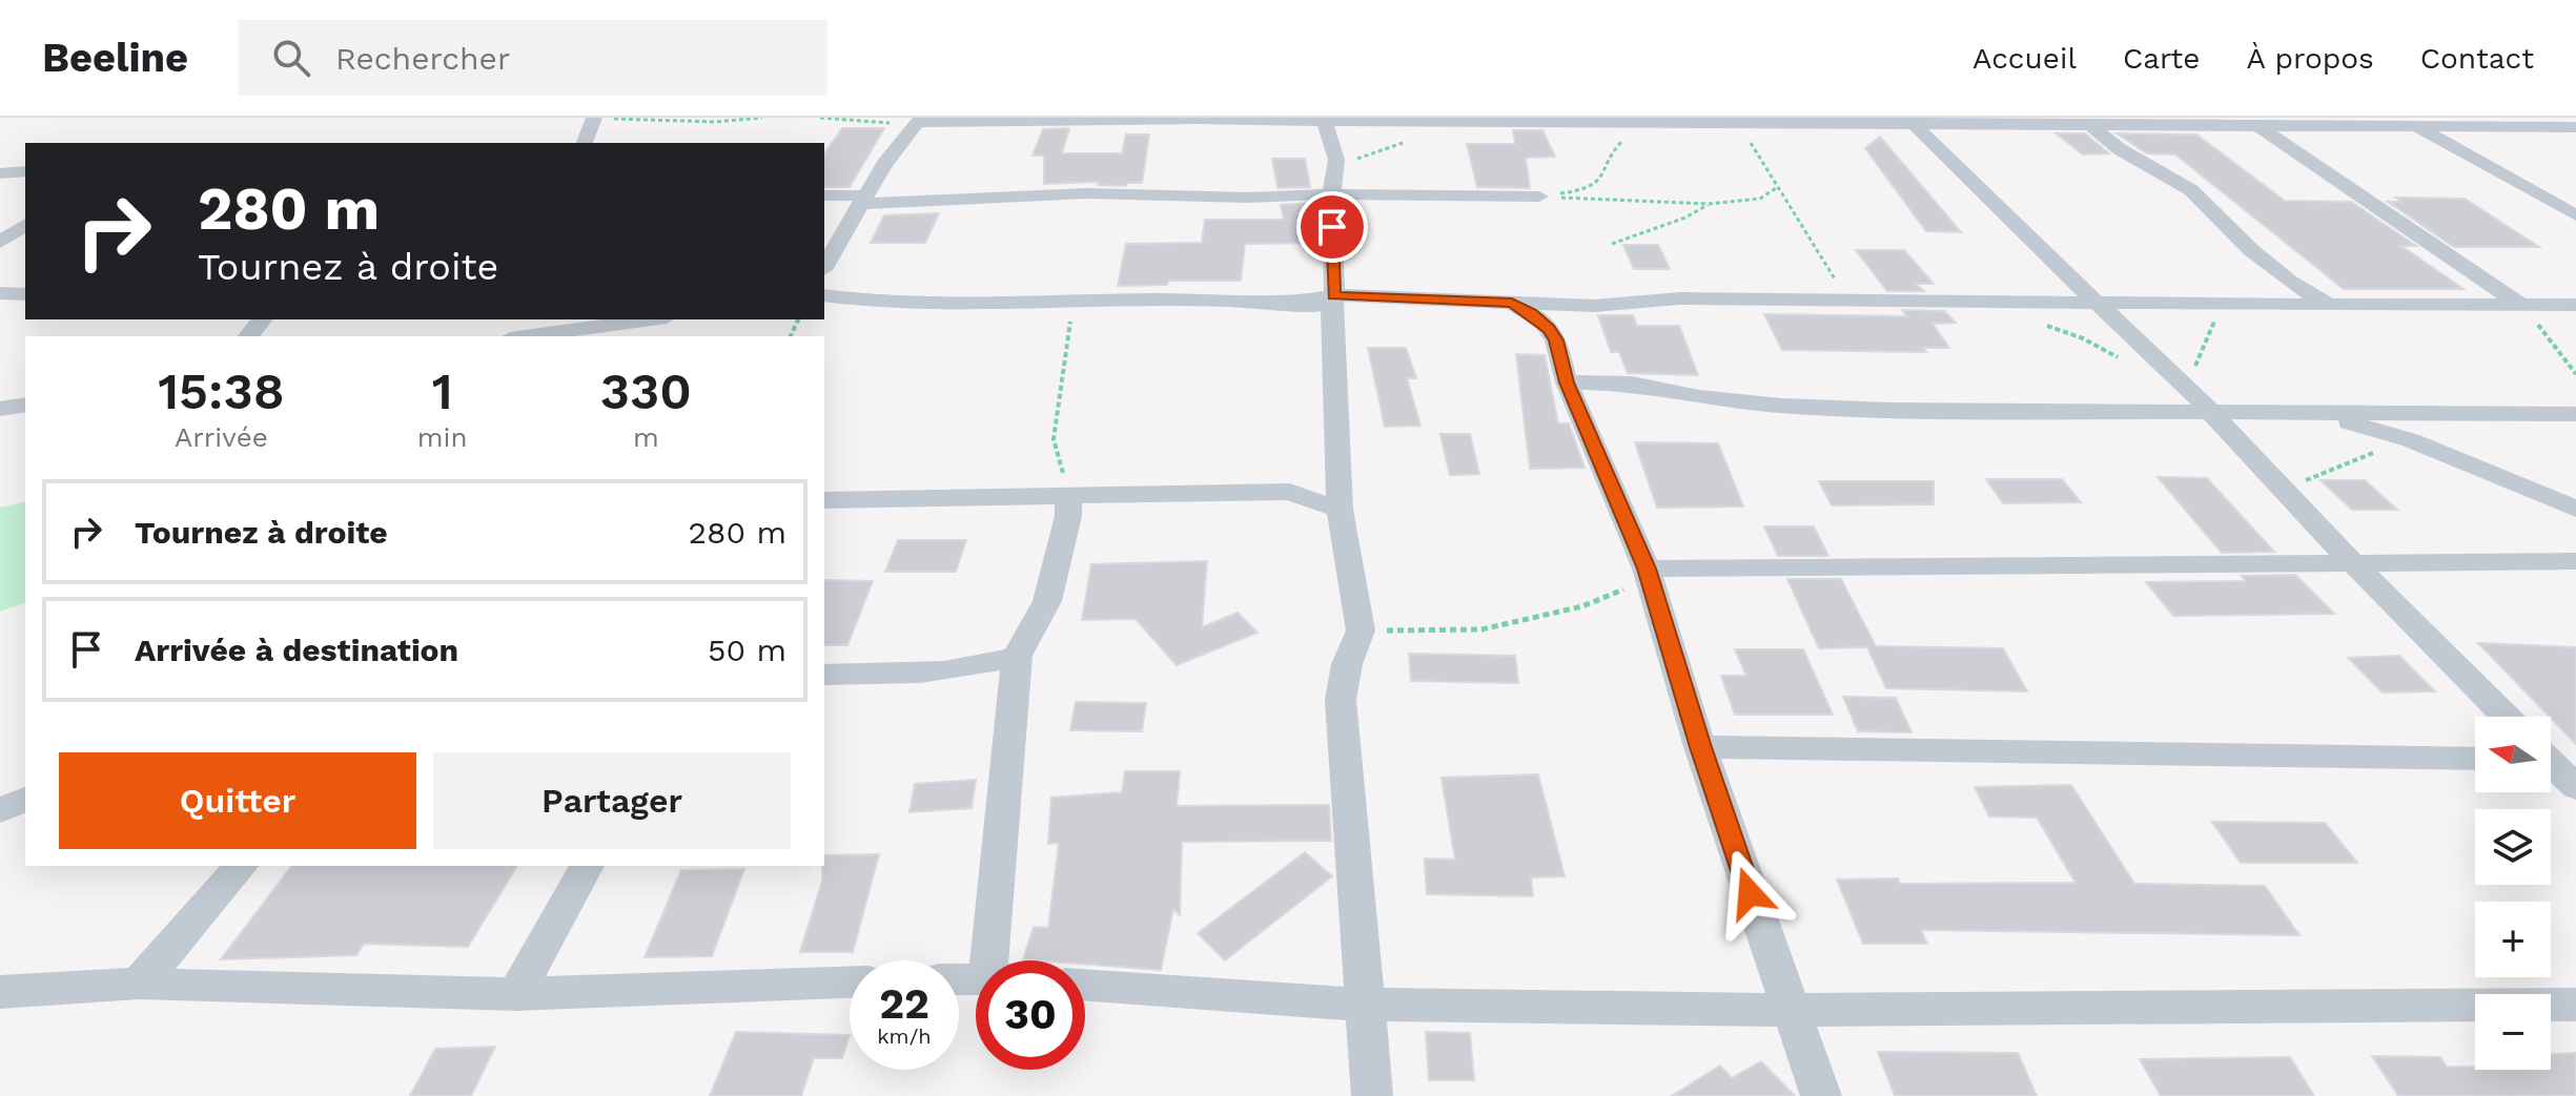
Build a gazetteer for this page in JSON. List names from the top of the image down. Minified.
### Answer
{"north":"left","page":{"header":"Beeline","search":"Rechercher","nav":["Accueil","Carte","À propos","Contact"],"turn":["280 m","Tournez à droite"],"eta":["15:38","Arrivée","1","min","330","m"],"list":[{"name":"Tournez à droite","value":"280 m"},{"name":"Arrivée à destination","value":"50 m"}],"map_buttons":["+","−"],"buttons":["Quitter","Partager"],"speed":"22 km/h","limit":"30"}}
